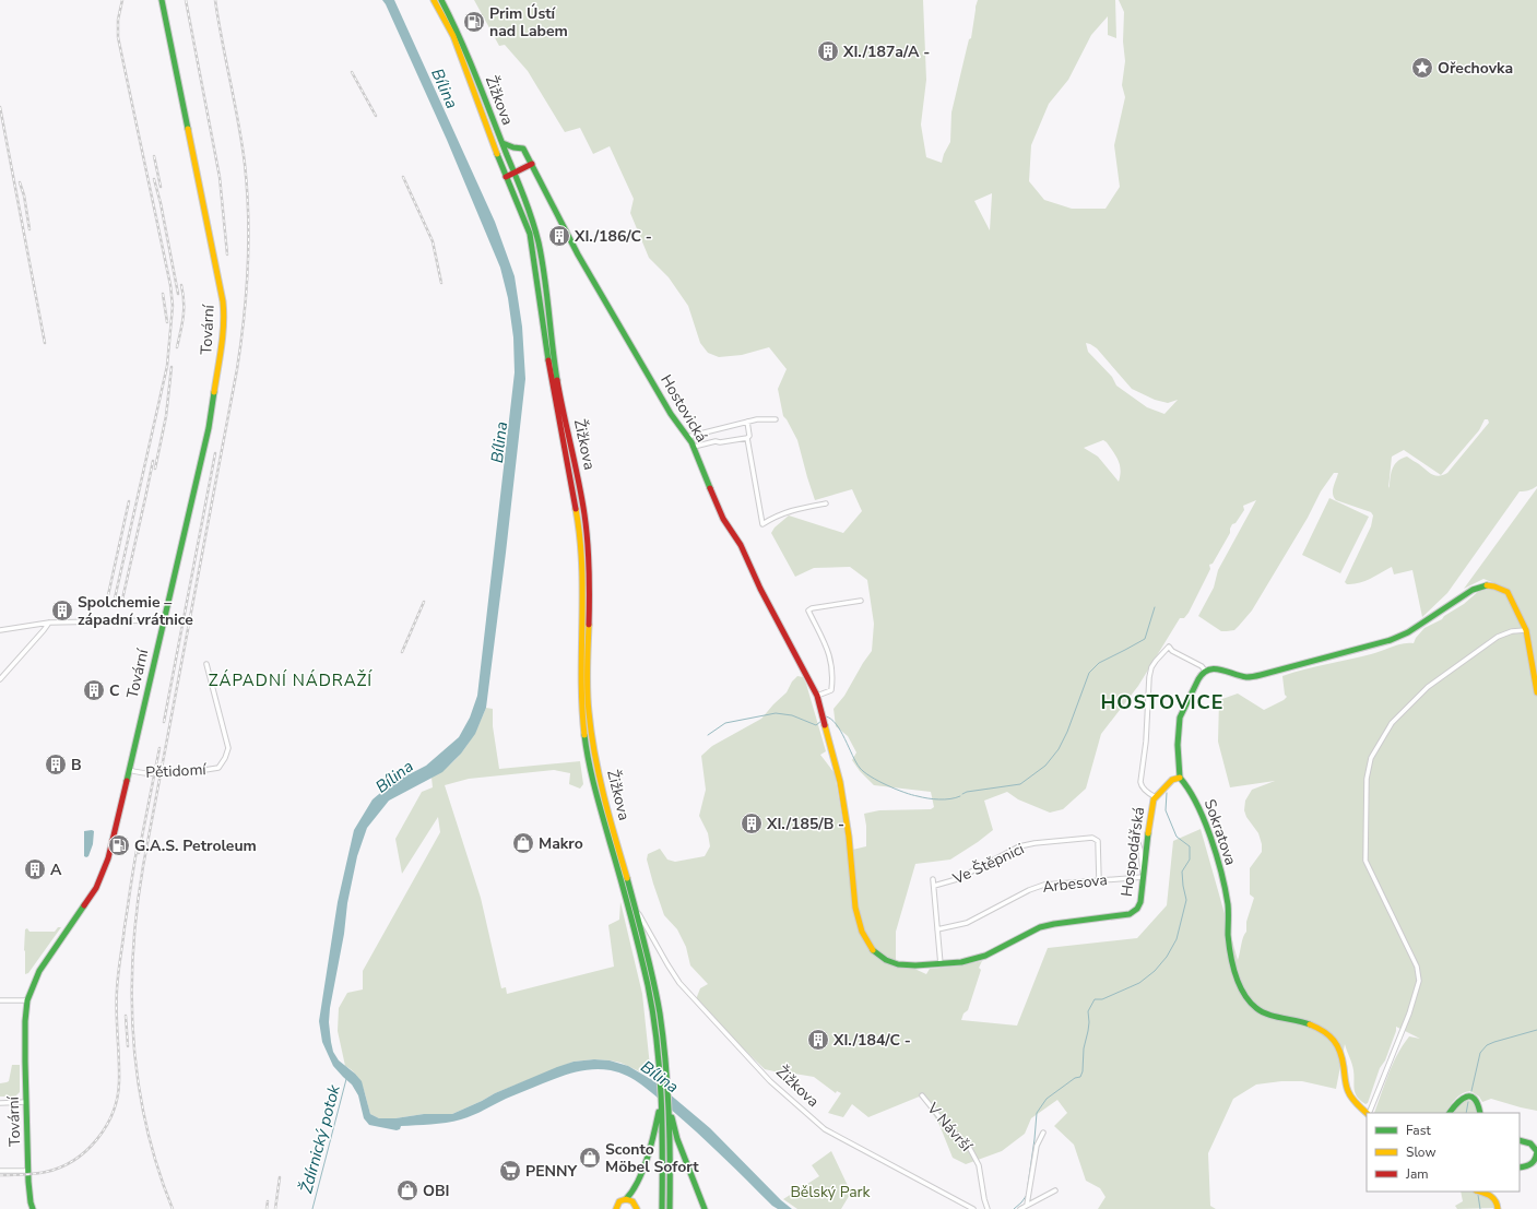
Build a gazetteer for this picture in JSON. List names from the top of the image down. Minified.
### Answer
{"streets":{"street":["Žižkova","Tovární","Hostovická","Pětidomí","Sokratova","Hospodářská","Ve Štěpnici","Arbesova","V Návrší"]},"crossings":[["Žižkova","Hostovická"],["Tovární","Pětidomí"],["Hostovická","Hospodářská"],["Sokratova","Hospodářská"],["Hospodářská","Arbesova"],["Ve Štěpnici","Arbesova"]],"districts":["ZÁPADNÍ NÁDRAŽÍ","HOSTOVICE"],"water":["Bílina","Ždírnický potok"],"parks":["Bělský Park"],"places":{"fuel station":["Prim Ústí nad Labem","G.A.S. Petroleum"],"building":["XI./187a/A -","XI./186/C -","Spolchemie – západní vrátnice","C","B","XI./185/B -","A","XI./184/C -"],"place":["Ořechovka"],"shop":["Makro","Sconto Möbel Sofort","OBI"],"supermarket":["PENNY"]},"legend":["Fast","Slow","Jam"]}
